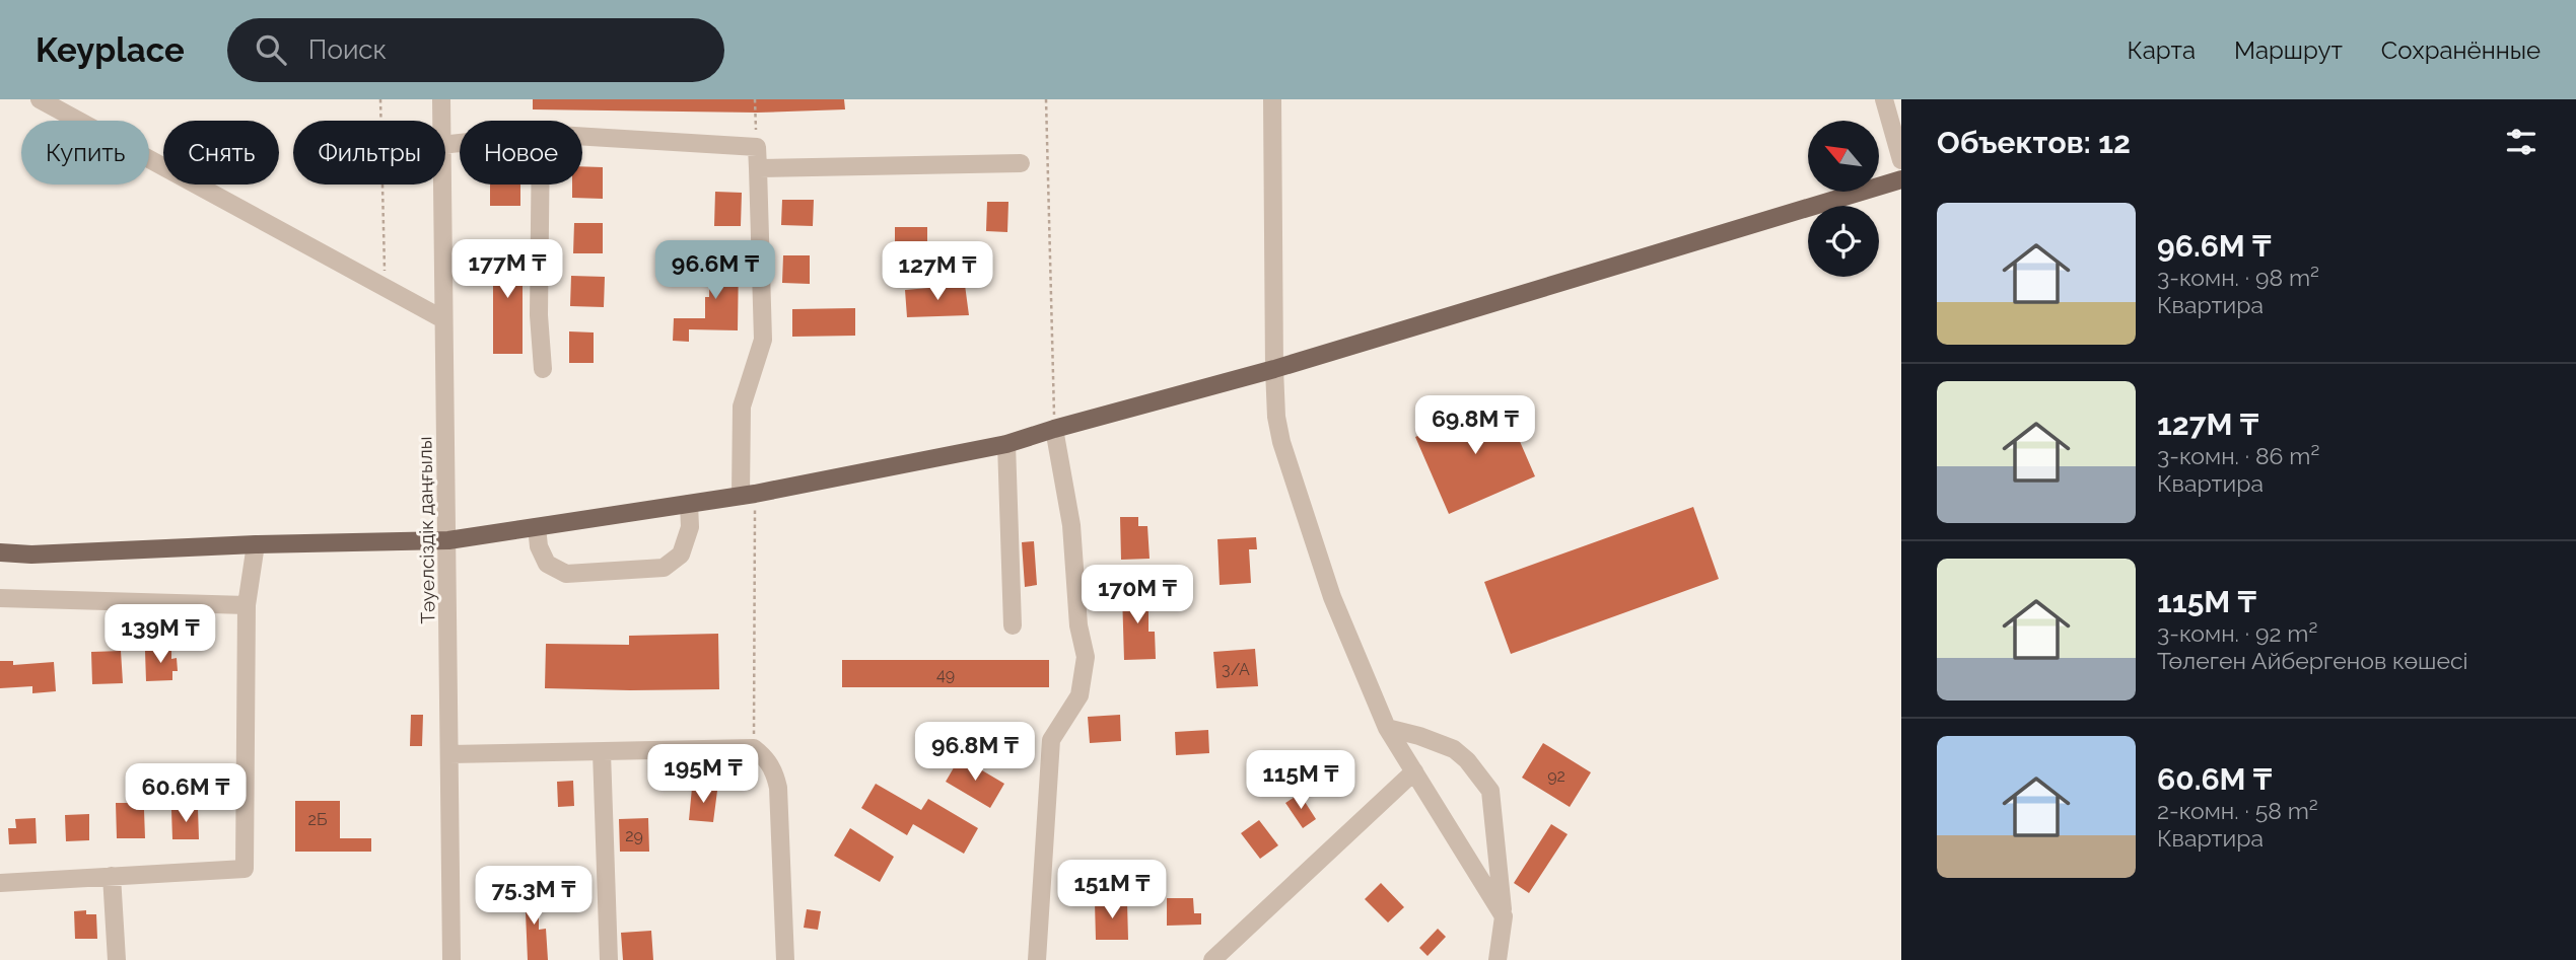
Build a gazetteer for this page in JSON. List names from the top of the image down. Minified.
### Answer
{"streets":{"street":["Тәуелсіздік даңғылы"]},"house_numbers":["3/А","49","92","2Б","29"],"north":"top left","page":{"header":"Keyplace","search":"Поиск","nav":["Карта","Маршрут","Сохранённые"],"heading":"Объектов: 12","chip":["Купить","Снять","Фильтры","Новое"],"list":[{"name":"96.6M ₸","note":"3-комн. · 98 m² · Квартира"},{"name":"127M ₸","note":"3-комн. · 86 m² · Квартира"},{"name":"115M ₸","note":"3-комн. · 92 m² · Төлеген Айбергенов көшесі"},{"name":"60.6M ₸","note":"2-комн. · 58 m² · Квартира"}],"price":["177M ₸","96.6M ₸","127M ₸","69.8M ₸","170M ₸","139M ₸","96.8M ₸","195M ₸","115M ₸","60.6M ₸","151M ₸","75.3M ₸"]}}
